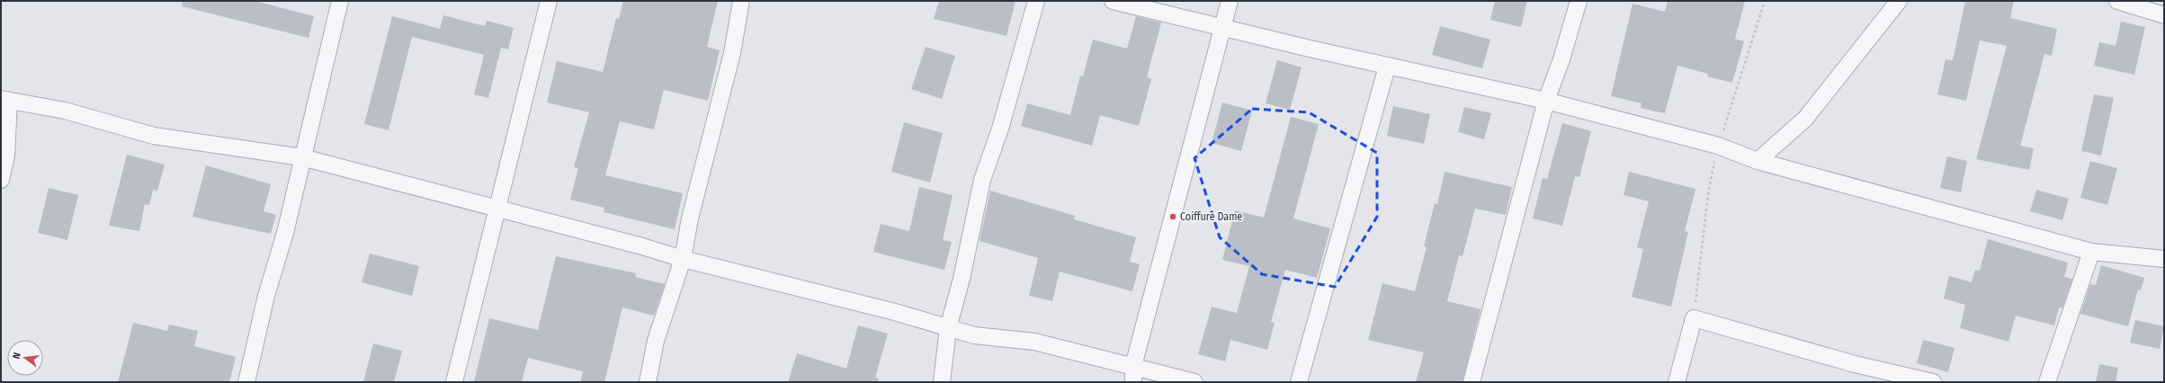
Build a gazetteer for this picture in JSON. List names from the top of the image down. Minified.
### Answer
{"places":["Coiffure Dame"],"north":"left"}
